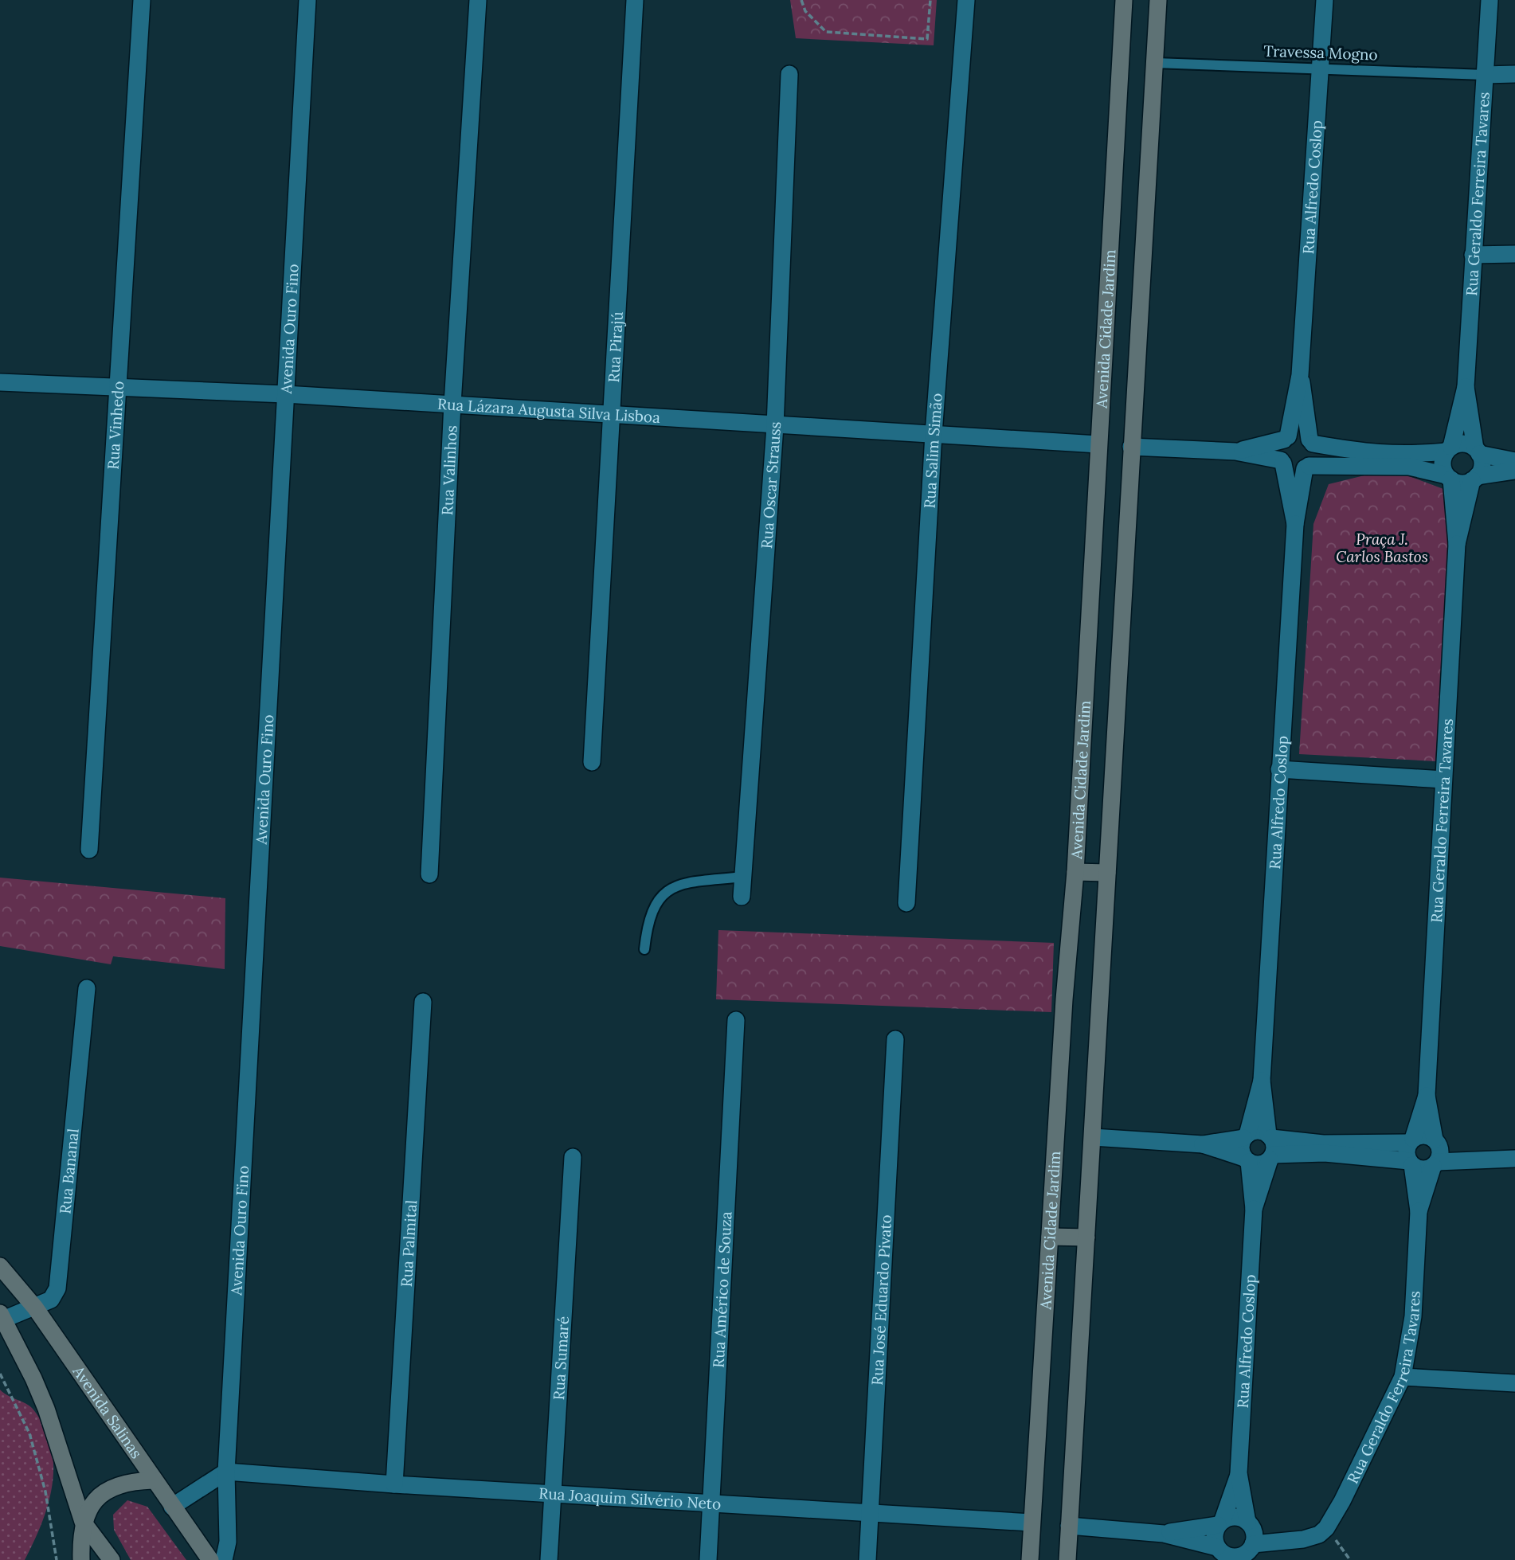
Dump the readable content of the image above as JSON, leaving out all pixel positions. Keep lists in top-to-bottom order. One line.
{"streets":{"main road":["Avenida Cidade Jardim","Avenida Salinas"],"street":["Rua Alfredo Coslop","Rua Geraldo Ferreira Tavares","Avenida Ouro Fino","Rua Pirajú","Rua Lázara Augusta Silva Lisboa","Rua Vinhedo","Rua Salim Simão","Rua Valinhos","Rua Oscar Strauss","Rua Bananal","Rua Palmital","Rua Américo de Souza","Rua José Eduardo Pivato","Rua Sumaré","Rua Joaquim Silvério Neto"],"lane":["Travessa Mogno"]},"crossings":[["Travessa Mogno","Rua Alfredo Coslop"],["Travessa Mogno","Rua Geraldo Ferreira Tavares"],["Travessa Mogno","Avenida Cidade Jardim"],["Avenida Ouro Fino","Rua Lázara Augusta Silva Lisboa"],["Avenida Ouro Fino","Rua Joaquim Silvério Neto"],["Avenida Cidade Jardim","Rua Lázara Augusta Silva Lisboa"],["Avenida Cidade Jardim","Rua Joaquim Silvério Neto"],["Rua Pirajú","Rua Lázara Augusta Silva Lisboa"],["Rua Lázara Augusta Silva Lisboa","Rua Vinhedo"],["Rua Lázara Augusta Silva Lisboa","Rua Salim Simão"],["Rua Lázara Augusta Silva Lisboa","Rua Valinhos"],["Rua Lázara Augusta Silva Lisboa","Rua Oscar Strauss"],["Rua Bananal","Avenida Salinas"],["Rua Palmital","Rua Joaquim Silvério Neto"],["Rua Américo de Souza","Rua Joaquim Silvério Neto"],["Rua José Eduardo Pivato","Rua Joaquim Silvério Neto"],["Rua Sumaré","Rua Joaquim Silvério Neto"]],"parks":["Praça J. Carlos Bastos"]}
